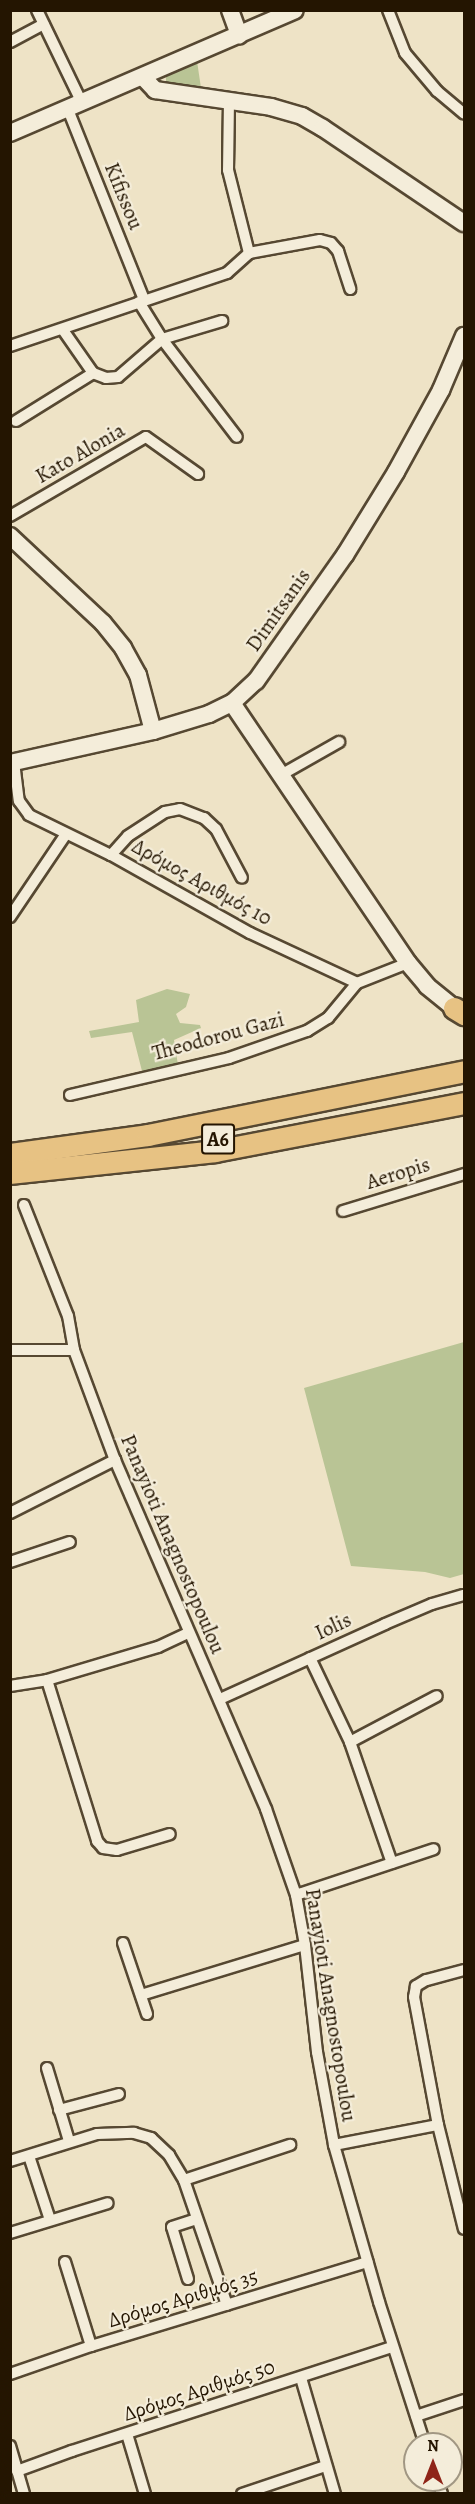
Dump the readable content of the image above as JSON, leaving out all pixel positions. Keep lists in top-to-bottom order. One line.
{"streets":{"highway":["A6"],"street":["Kifissou","Kato Alonia","Dimitsanis","Δρόμος Αριθμός 10","Theodorou Gazi","Aeropis","Panayioti Anagnostopoulou","Iolis","Δρόμος Αριθμός 35","Δρόμος Αριθμός 50"]},"crossings":[["Dimitsanis","Δρόμος Αριθμός 10"],["Δρόμος Αριθμός 10","Theodorou Gazi"],["Panayioti Anagnostopoulou","Iolis"],["Panayioti Anagnostopoulou","Δρόμος Αριθμός 35"],["Panayioti Anagnostopoulou","Δρόμος Αριθμός 50"]],"north":"top"}
